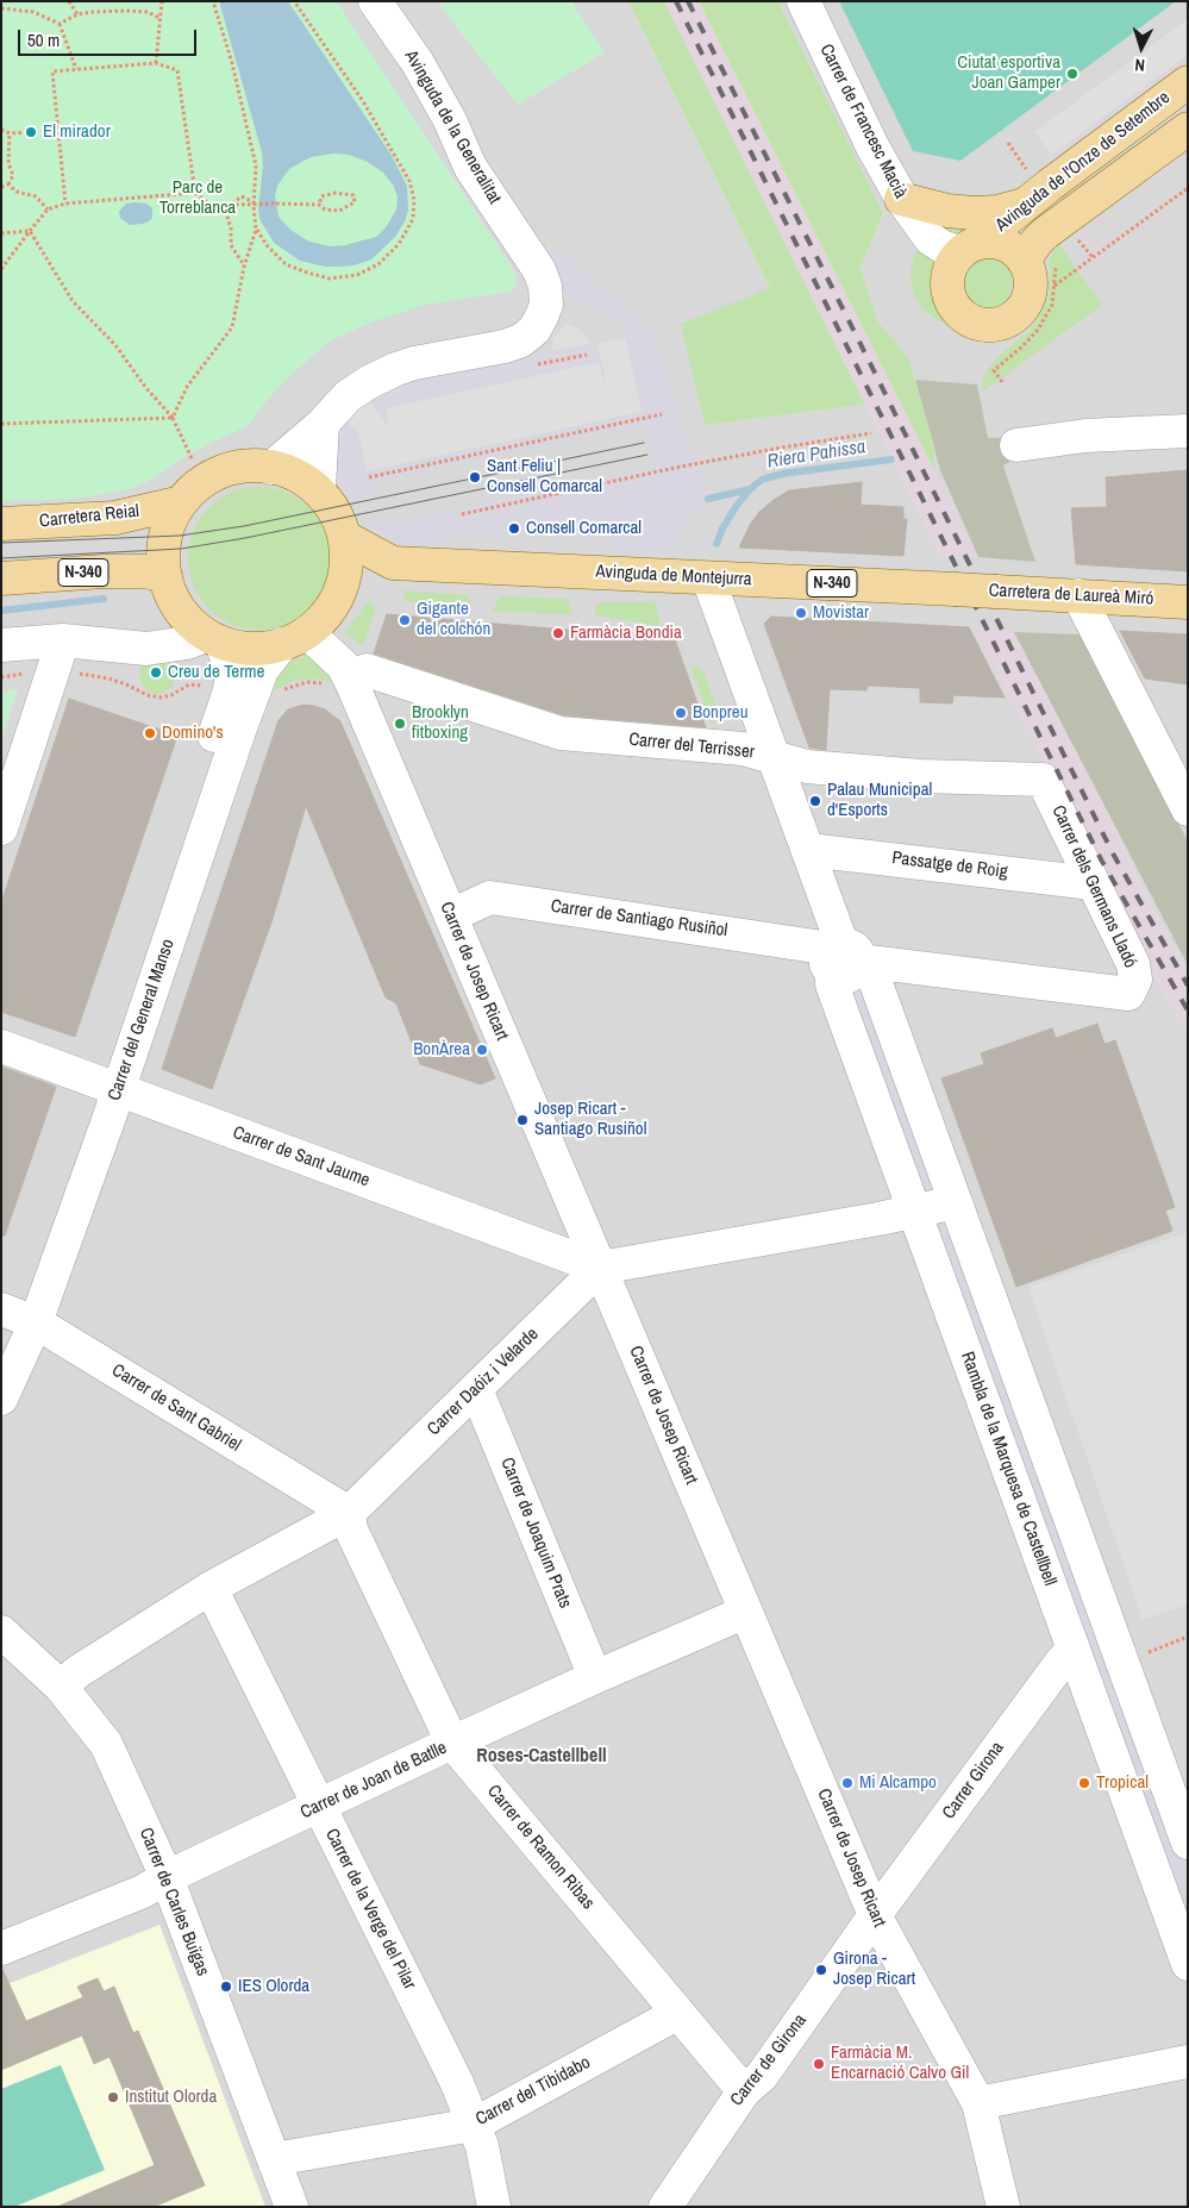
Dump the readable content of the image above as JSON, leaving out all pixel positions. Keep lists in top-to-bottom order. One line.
{"streets":{"main road":["Avinguda de l'Onze de Setembre","Carretera Reial","N-340","Avinguda de Montejurra","Carretera de Laureà Miró"],"street":["Carrer de Francesc Macià","Avinguda de la Generalitat","Carrer del Terrisser","Passatge de Roig","Carrer dels Germans Lladó","Carrer de Santiago Rusiñol","Carrer de Josep Ricart","Carrer del General Manso","Carrer de Sant Jaume","Carrer Daóiz i Velarde","Carrer de Sant Gabriel","Rambla de la Marquesa de Castellbell","Carrer de Joaquim Prats","Carrer de Joan de Batlle","Carrer Girona","Carrer de Ramon Ribas","Carrer de Carles Buïgas","Carrer de la Verge del Pilar","Carrer de Girona","Carrer del Tibidabo"]},"crossings":[["Carrer de Francesc Macià","Avinguda de l'Onze de Setembre"],["Avinguda de la Generalitat","Carretera Reial"],["Avinguda de la Generalitat","N-340"],["Avinguda de la Generalitat","Avinguda de Montejurra"],["Avinguda de la Generalitat","Carrer de Josep Ricart"],["Avinguda de la Generalitat","Carrer del General Manso"],["Carretera Reial","N-340"],["Carretera Reial","Avinguda de Montejurra"],["Carretera Reial","Carrer de Josep Ricart"],["Carretera Reial","Carrer del General Manso"],["N-340","Avinguda de Montejurra"],["N-340","Carrer de Josep Ricart"],["N-340","Carrer del General Manso"],["Avinguda de Montejurra","Carretera de Laureà Miró"],["Avinguda de Montejurra","Carrer de Josep Ricart"],["Avinguda de Montejurra","Carrer del General Manso"],["Avinguda de Montejurra","Rambla de la Marquesa de Castellbell"],["Carrer del Terrisser","Carrer dels Germans Lladó"],["Carrer del Terrisser","Carrer de Josep Ricart"],["Carrer del Terrisser","Rambla de la Marquesa de Castellbell"],["Passatge de Roig","Carrer dels Germans Lladó"],["Passatge de Roig","Rambla de la Marquesa de Castellbell"],["Carrer dels Germans Lladó","Carrer de Santiago Rusiñol"],["Carrer de Santiago Rusiñol","Carrer de Josep Ricart"],["Carrer de Santiago Rusiñol","Rambla de la Marquesa de Castellbell"],["Carrer de Josep Ricart","Carrer del General Manso"],["Carrer de Josep Ricart","Carrer de Sant Jaume"],["Carrer de Josep Ricart","Carrer Daóiz i Velarde"],["Carrer de Josep Ricart","Carrer de Joan de Batlle"],["Carrer de Josep Ricart","Carrer Girona"],["Carrer de Josep Ricart","Carrer de Girona"],["Carrer del General Manso","Carrer de Sant Jaume"],["Carrer del General Manso","Carrer de Sant Gabriel"],["Carrer de Sant Jaume","Carrer Daóiz i Velarde"],["Carrer Daóiz i Velarde","Carrer de Sant Gabriel"],["Carrer Daóiz i Velarde","Carrer de Joaquim Prats"],["Carrer Daóiz i Velarde","Carrer de Ramon Ribas"],["Carrer Daóiz i Velarde","Carrer de Carles Buïgas"],["Carrer Daóiz i Velarde","Carrer de la Verge del Pilar"],["Carrer de Sant Gabriel","Carrer de Ramon Ribas"],["Rambla de la Marquesa de Castellbell","Carrer Girona"],["Carrer de Joaquim Prats","Carrer de Joan de Batlle"],["Carrer de Joan de Batlle","Carrer de Ramon Ribas"],["Carrer de Joan de Batlle","Carrer de Carles Buïgas"],["Carrer de Joan de Batlle","Carrer de la Verge del Pilar"],["Carrer Girona","Carrer de Girona"],["Carrer de Ramon Ribas","Carrer de Girona"],["Carrer de Ramon Ribas","Carrer del Tibidabo"],["Carrer de Carles Buïgas","Carrer del Tibidabo"],["Carrer de la Verge del Pilar","Carrer del Tibidabo"]],"districts":["Roses-Castellbell"],"water":["Riera Pahissa"],"parks":["Parc de Torreblanca"],"places":["Ciutat esportiva Joan Gamper","El mirador","Sant Feliu | Consell Comarcal","Consell Comarcal","Movistar","Gigante del colchón","Farmàcia Bondia","Creu de Terme","Bonpreu","Brooklyn fitboxing","Domino's","Palau Municipal d'Esports","BonÀrea","Josep Ricart - Santiago Rusiñol","Mi Alcampo","Tropical","Girona - Josep Ricart","IES Olorda","Farmàcia M. Encarnació Calvo Gil","Institut Olorda"],"scale_bar":"50 m","north":"bottom"}
